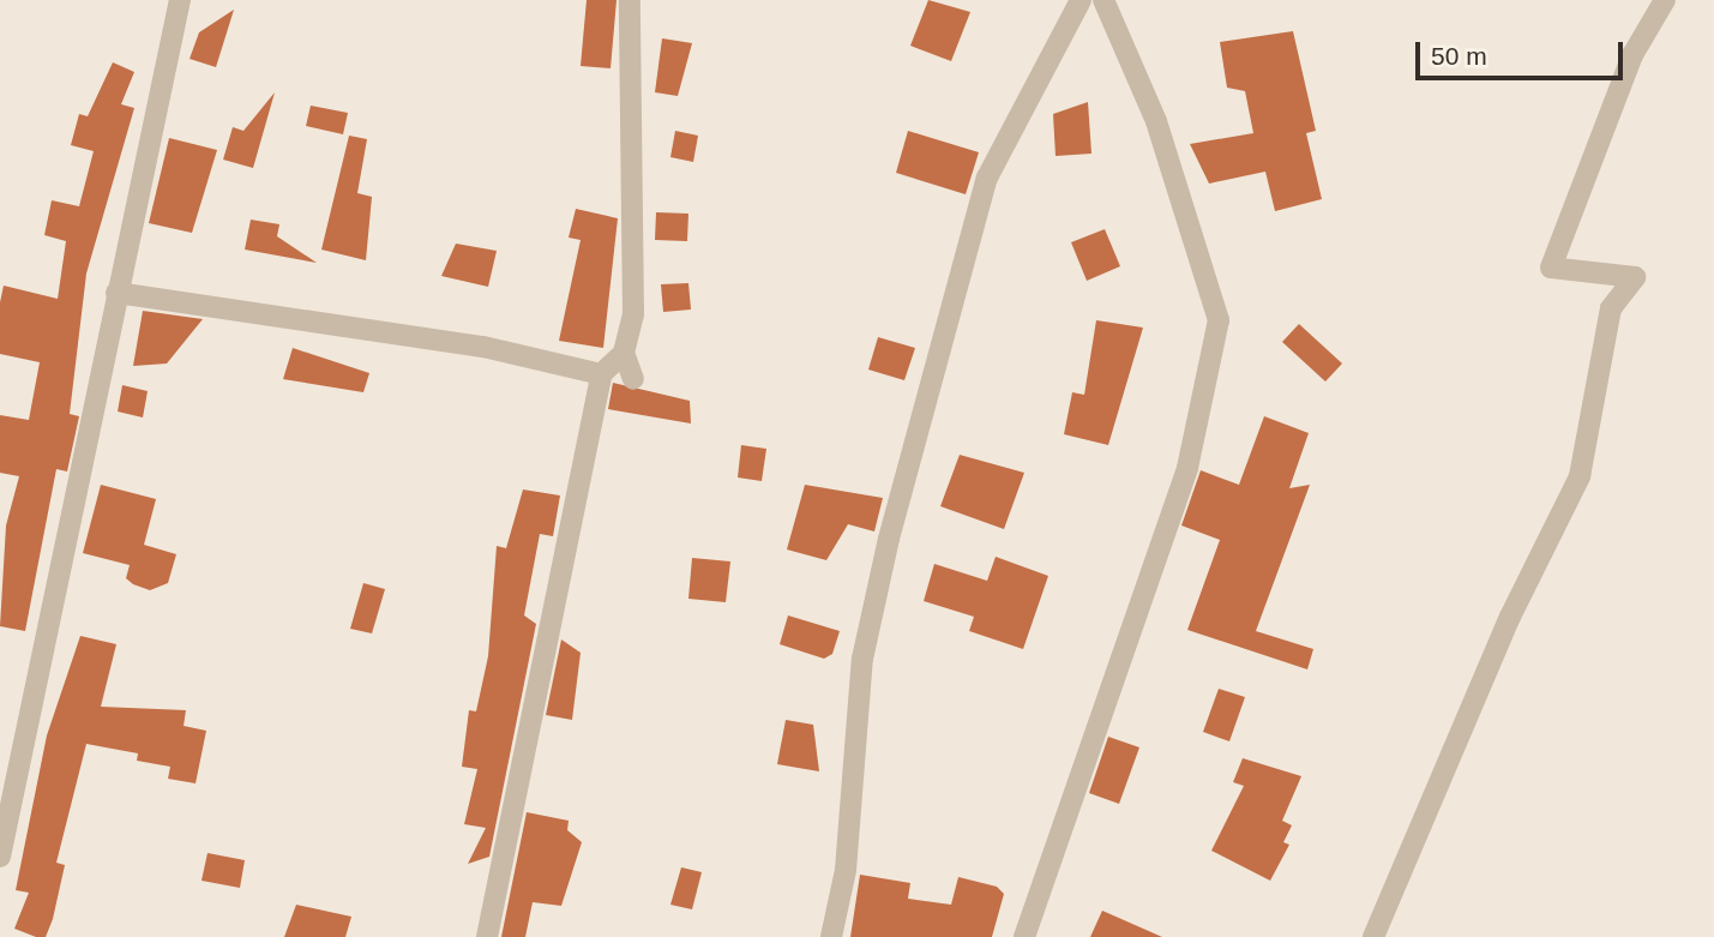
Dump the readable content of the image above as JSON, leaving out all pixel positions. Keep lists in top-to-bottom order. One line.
{"scale_bar":"50 m"}
